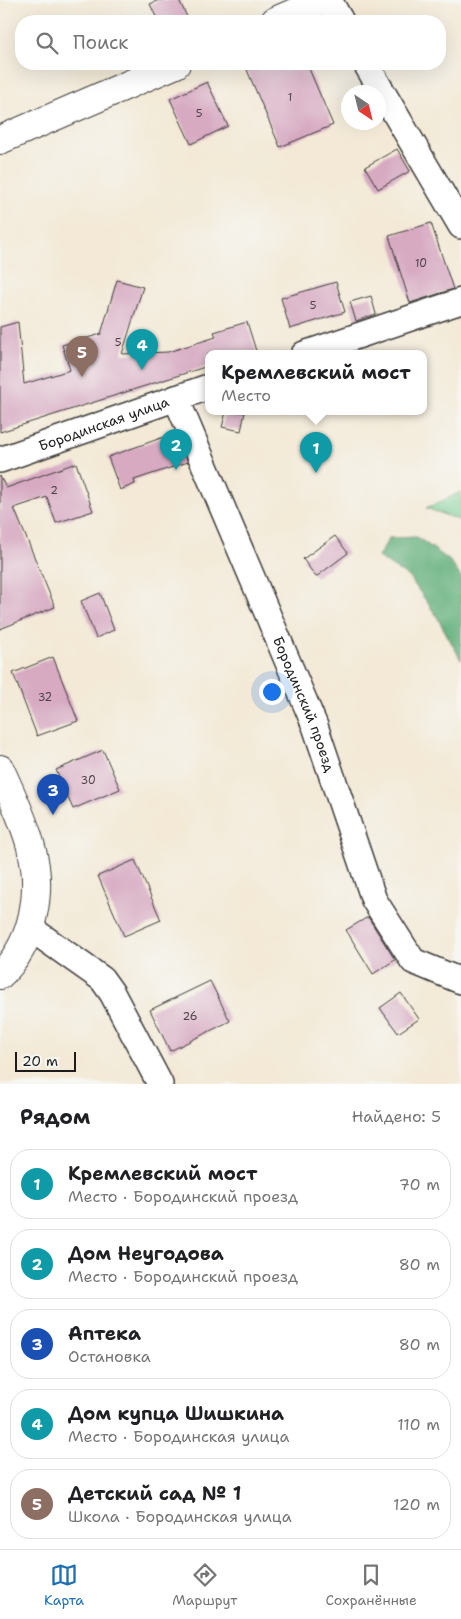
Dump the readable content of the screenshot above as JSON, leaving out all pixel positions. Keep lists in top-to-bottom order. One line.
{"streets":{"street":["Бородинская улица","Бородинский проезд"]},"crossings":[["Бородинская улица","Бородинский проезд"]],"house_numbers":["1","5","10","5","5","2","32","30","26"],"scale_bar":"20 m","north":"bottom right","page":{"search":"Поиск","pins":["4","5","2","1","3"],"popup":["Кремлевский мост","Место"],"scale":"20 m","heading":["Рядом","Найдено: 5"],"list":[{"mark":"1","name":"Кремлевский мост","note":"Место · Бородинский проезд","value":"70 m"},{"mark":"2","name":"Дом Неугодова","note":"Место · Бородинский проезд","value":"80 m"},{"mark":"3","name":"Аптека","note":"Остановка","value":"80 m"},{"mark":"4","name":"Дом купца Шишкина","note":"Место · Бородинская улица","value":"110 m"},{"mark":"5","name":"Детский сад № 1","note":"Школа · Бородинская улица","value":"120 m"}],"nav":["Карта","Маршрут","Сохранённые"]}}
